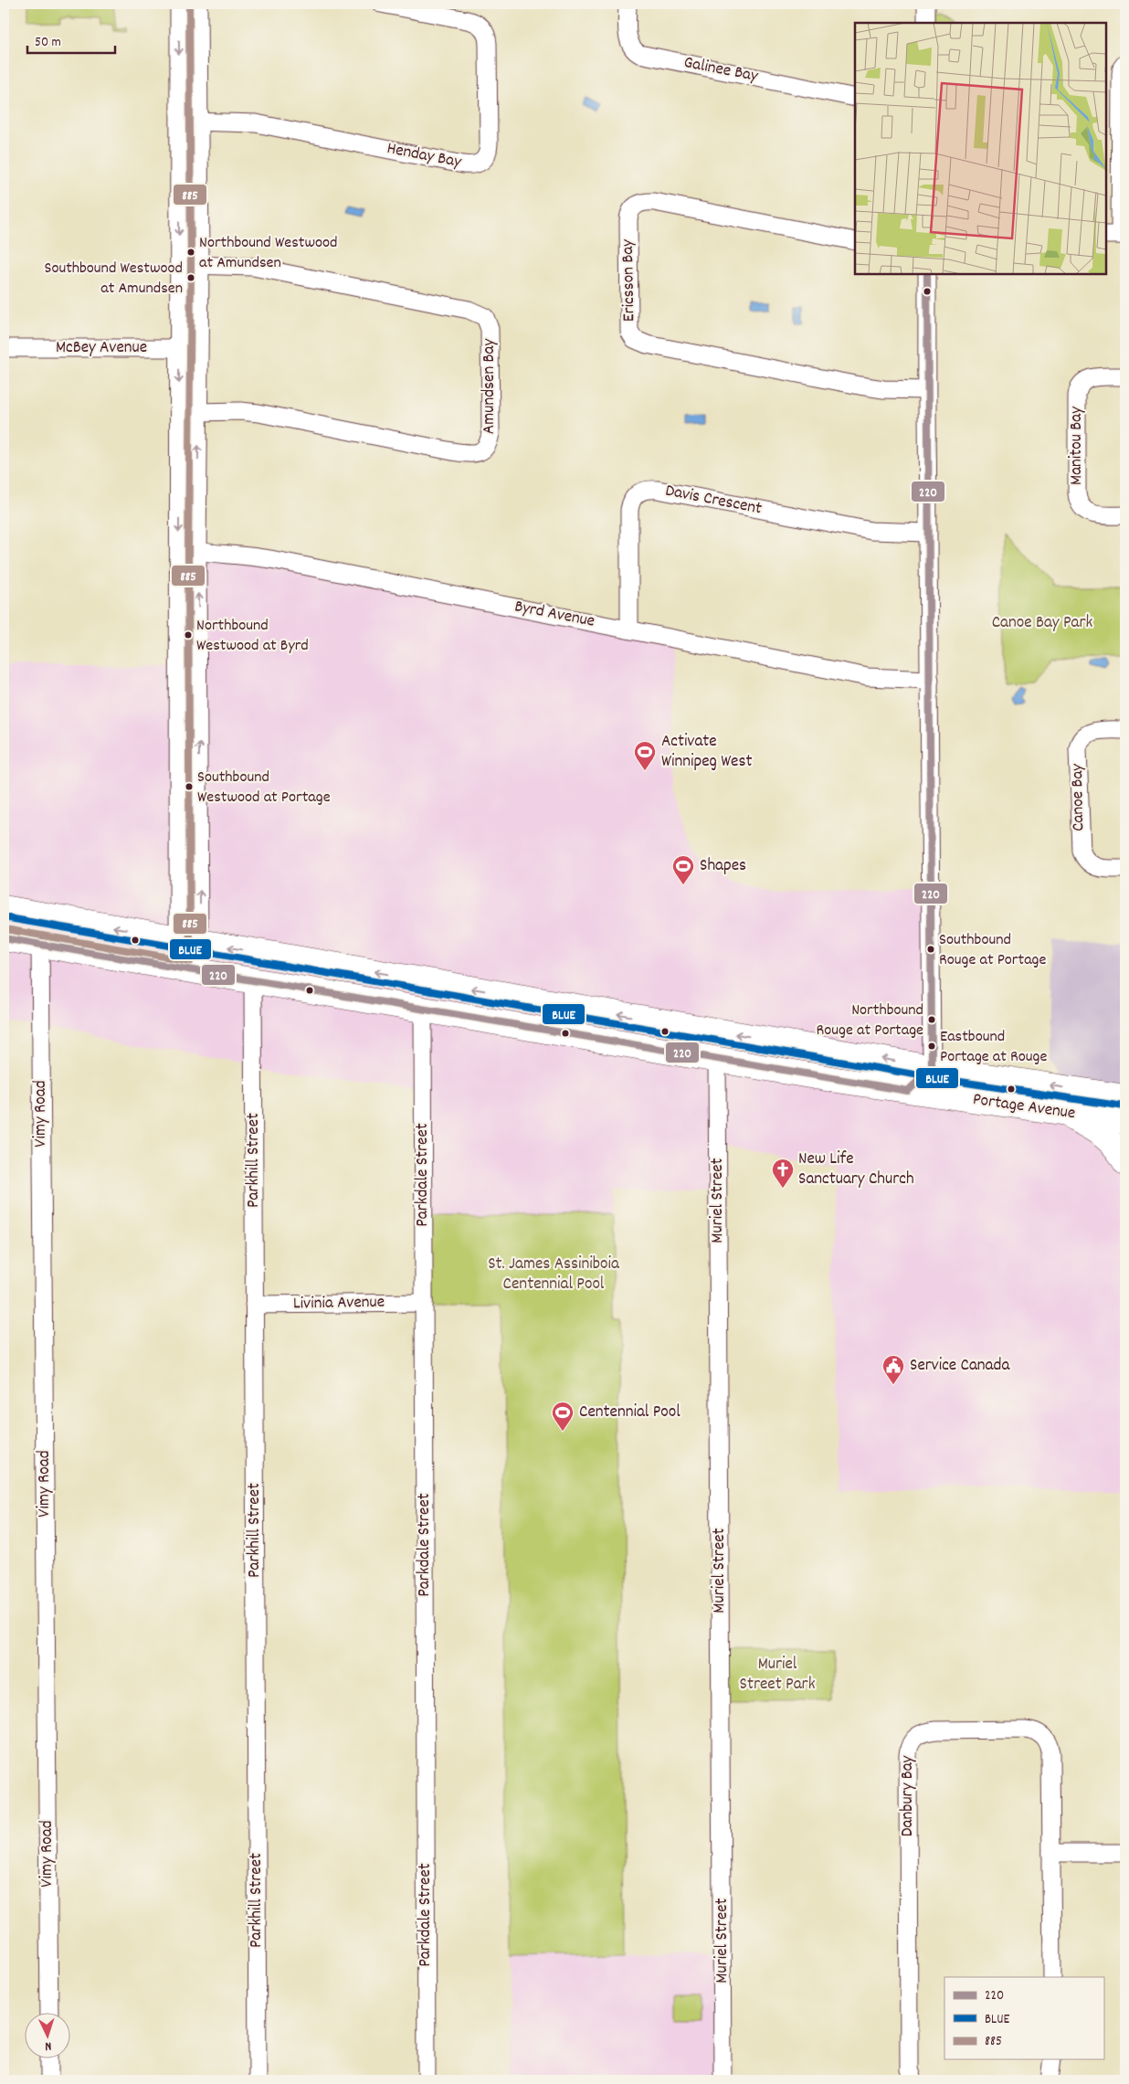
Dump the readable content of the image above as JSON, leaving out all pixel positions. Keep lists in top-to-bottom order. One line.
{"streets":{"highway":["Portage Avenue"],"street":["Galinee Bay","Henday Bay","Ericsson Bay","McBey Avenue","Amundsen Bay","Manitou Bay","Davis Crescent","Byrd Avenue","Canoe Bay","Vimy Road","Parkhill Street","Parkdale Street","Muriel Street","Livinia Avenue","Danbury Bay"]},"crossings":[["Davis Crescent","Byrd Avenue"],["Portage Avenue","Vimy Road"],["Portage Avenue","Parkhill Street"],["Portage Avenue","Parkdale Street"],["Portage Avenue","Muriel Street"],["Parkhill Street","Livinia Avenue"],["Parkdale Street","Livinia Avenue"]],"parks":["Canoe Bay Park","St. James Assiniboia Centennial Pool","Muriel Street Park"],"places":{"other":["Northbound Westwood at Amundsen","Southbound Westwood at Amundsen","Northbound Westwood at Byrd","Southbound Westwood at Portage","Southbound Rouge at Portage","Northbound Rouge at Portage","Eastbound Portage at Rouge"],"sports":["Activate Winnipeg West","Shapes","Centennial Pool"],"church":["New Life Sanctuary Church"],"public building":["Service Canada"]},"lines":["transit line 885","transit line 220","transit line BLUE"],"legend":["220","BLUE","885"],"scale_bar":"50 m","north":"bottom"}
